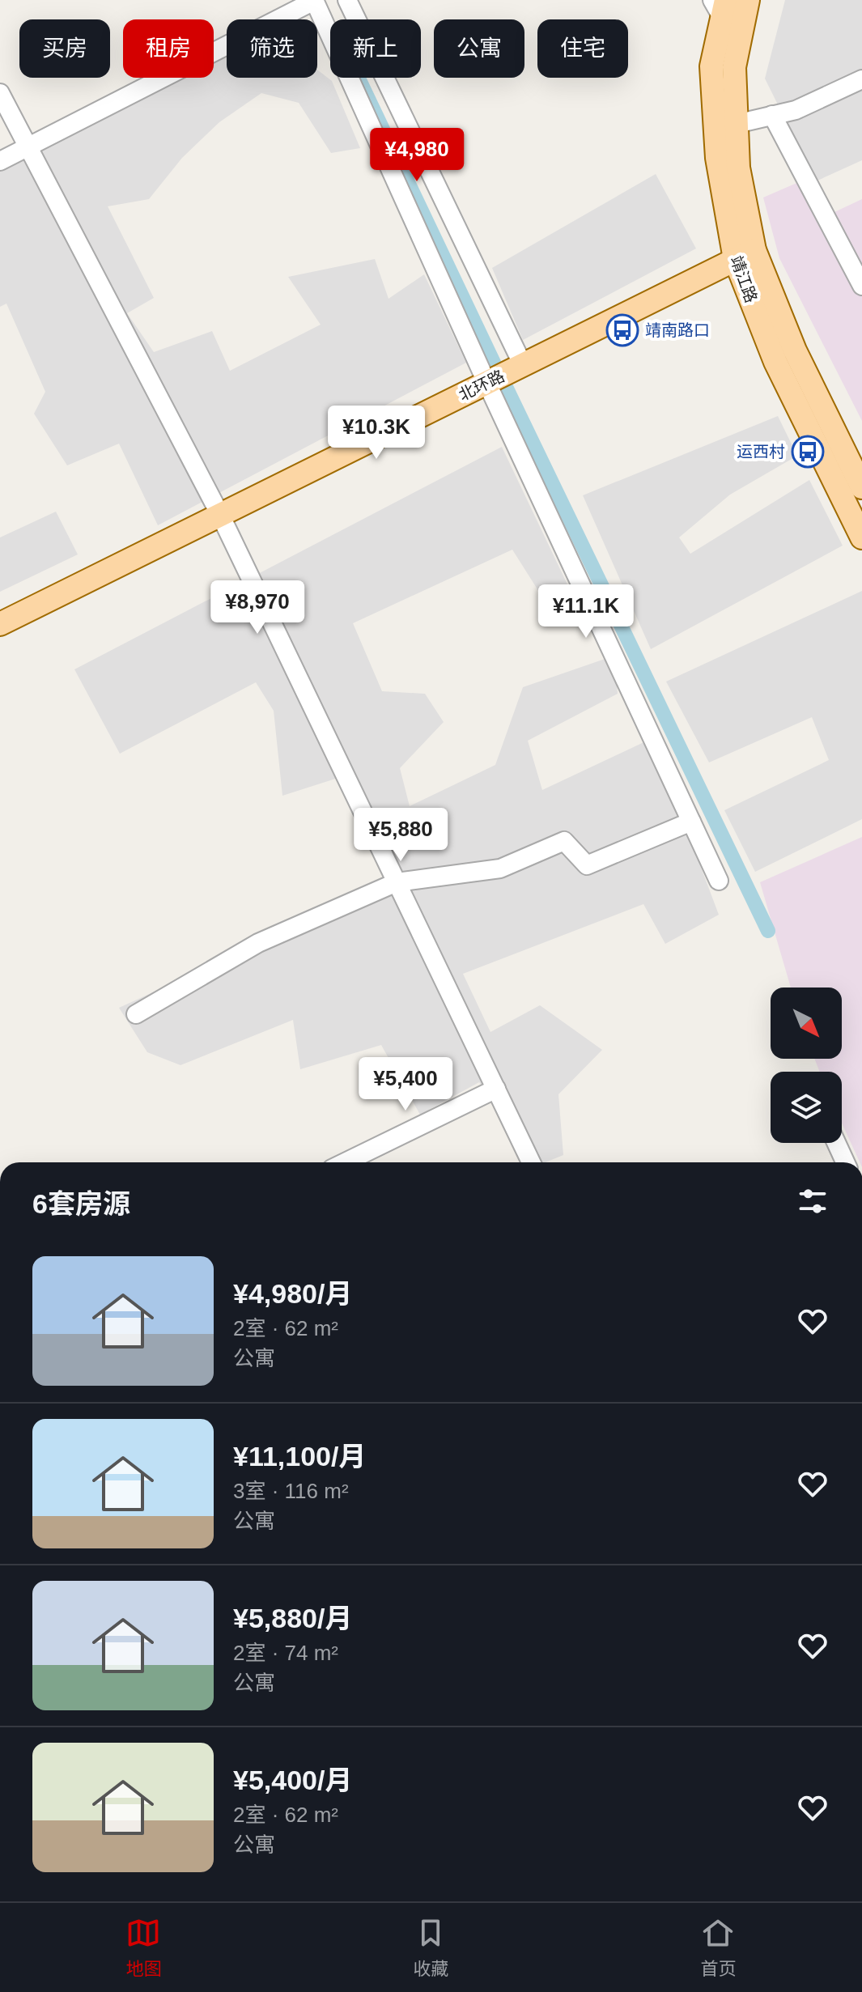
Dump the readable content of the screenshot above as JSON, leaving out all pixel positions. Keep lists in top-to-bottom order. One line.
{"streets":{"main road":["靖江路","北环路"]},"crossings":[["靖江路","北环路"]],"places":{"bus stop":["靖南路口","运西村"]},"north":"bottom right","page":{"chip":["买房","租房","筛选","新上","公寓","住宅"],"price":["¥4,980","¥10.3K","¥8,970","¥11.1K","¥5,880","¥5,400"],"heading":"6套房源","list":[{"name":"¥4,980/月","note":"2室 · 62 m² · 公寓"},{"name":"¥11,100/月","note":"3室 · 116 m² · 公寓"},{"name":"¥5,880/月","note":"2室 · 74 m² · 公寓"},{"name":"¥5,400/月","note":"2室 · 62 m² · 公寓"}],"tabs":["地图","收藏","首页"]}}
